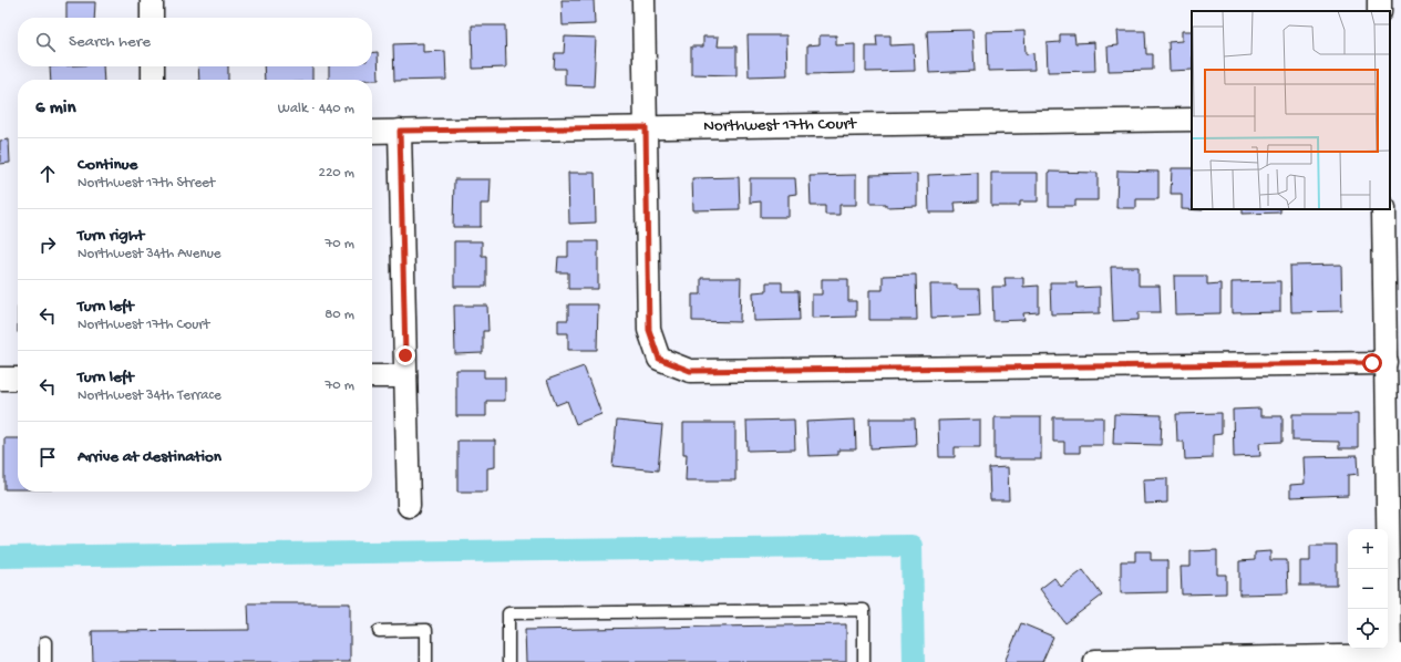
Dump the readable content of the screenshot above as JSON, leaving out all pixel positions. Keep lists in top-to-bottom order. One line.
{"streets":{"street":["Northwest 17th Court"]},"page":{"search":"Search here","heading":["6 min","Walk · 440 m"],"list":[["Continue","Northwest 17th Street","220 m"],["Turn right","Northwest 34th Avenue","70 m"],["Turn left","Northwest 17th Court","80 m"],["Turn left","Northwest 34th Terrace","70 m"],"Arrive at destination"],"map_buttons":["+","−"]}}
